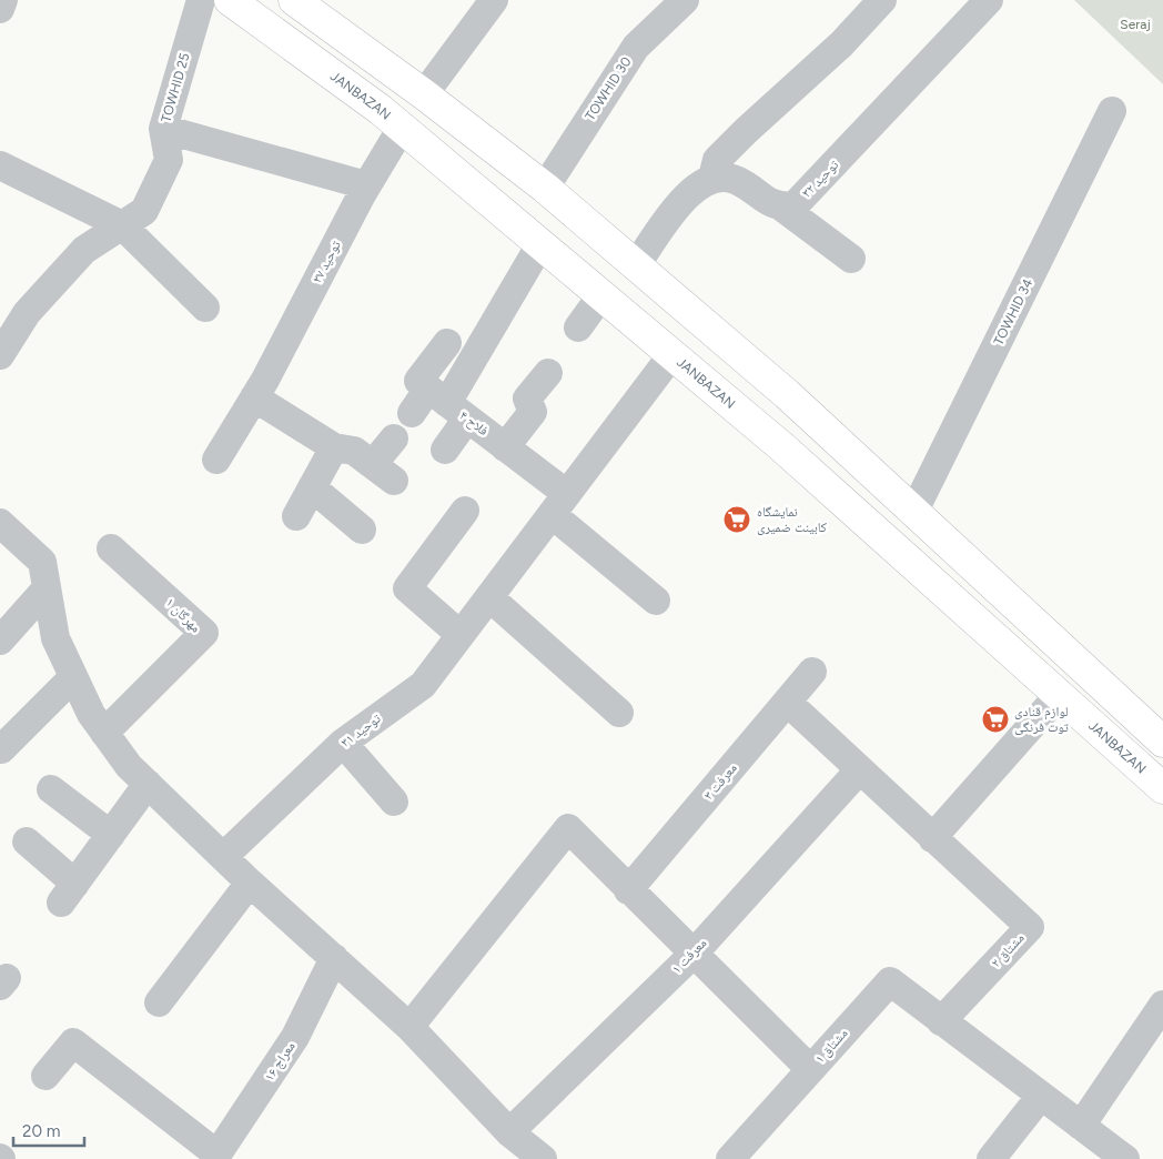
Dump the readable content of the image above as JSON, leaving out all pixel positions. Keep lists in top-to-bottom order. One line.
{"streets":{"highway":["JANBAZAN"],"street":["TOWHID 25","TOWHID 30","توحید ۳۲","توحید ۲۷","TOWHID 34","فلاح ۴","مهرگان ۱","توحید ۳۱","معرفت ۳","مشتاق ۲","معرفت ۱","مشتاق ۱","معراج ۱۶"]},"crossings":[["JANBAZAN","توحید ۲۷"],["JANBAZAN","توحید ۳۱"],["فلاح ۴","توحید ۳۱"],["مشتاق ۲","مشتاق ۱"]],"parks":["Seraj"],"places":{"supermarket":["نمایشگاه کابینت ضمیری","لوازم قنادی توت فرنگی"]},"scale_bar":"20 m"}
